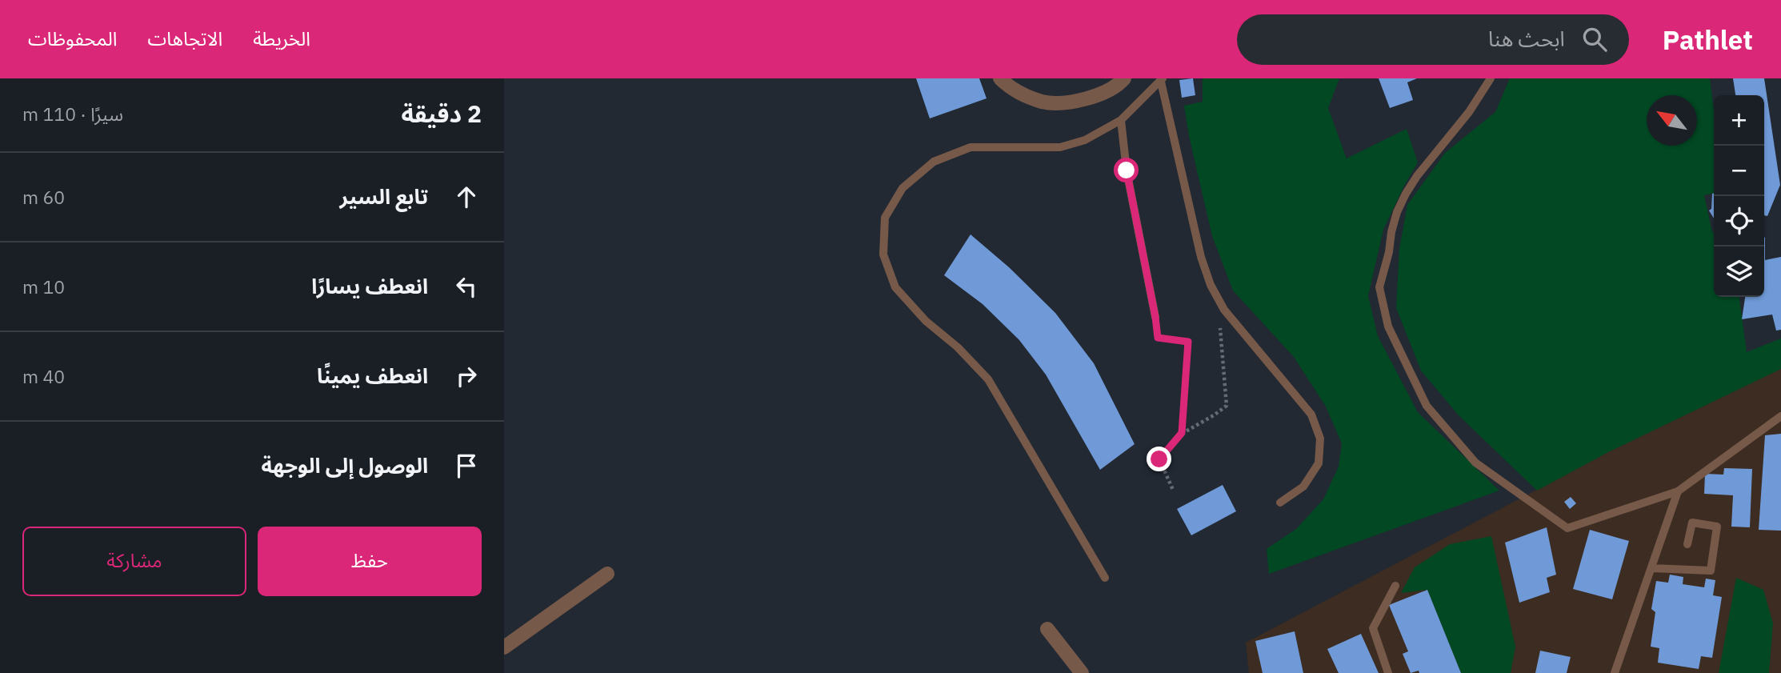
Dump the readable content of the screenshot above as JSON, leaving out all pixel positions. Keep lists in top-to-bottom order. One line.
{"north":"top left","page":{"header":"Pathlet","search":"ابحث هنا","nav":["الخريطة","الاتجاهات","المحفوظات"],"heading":["2 دقيقة","سيرًا · 110 m"],"map_buttons":["+","−"],"list":[["تابع السير","60 m"],["انعطف يسارًا","10 m"],["انعطف يمينًا","40 m"],"الوصول إلى الوجهة"],"buttons":["حفظ","مشاركة"]}}
